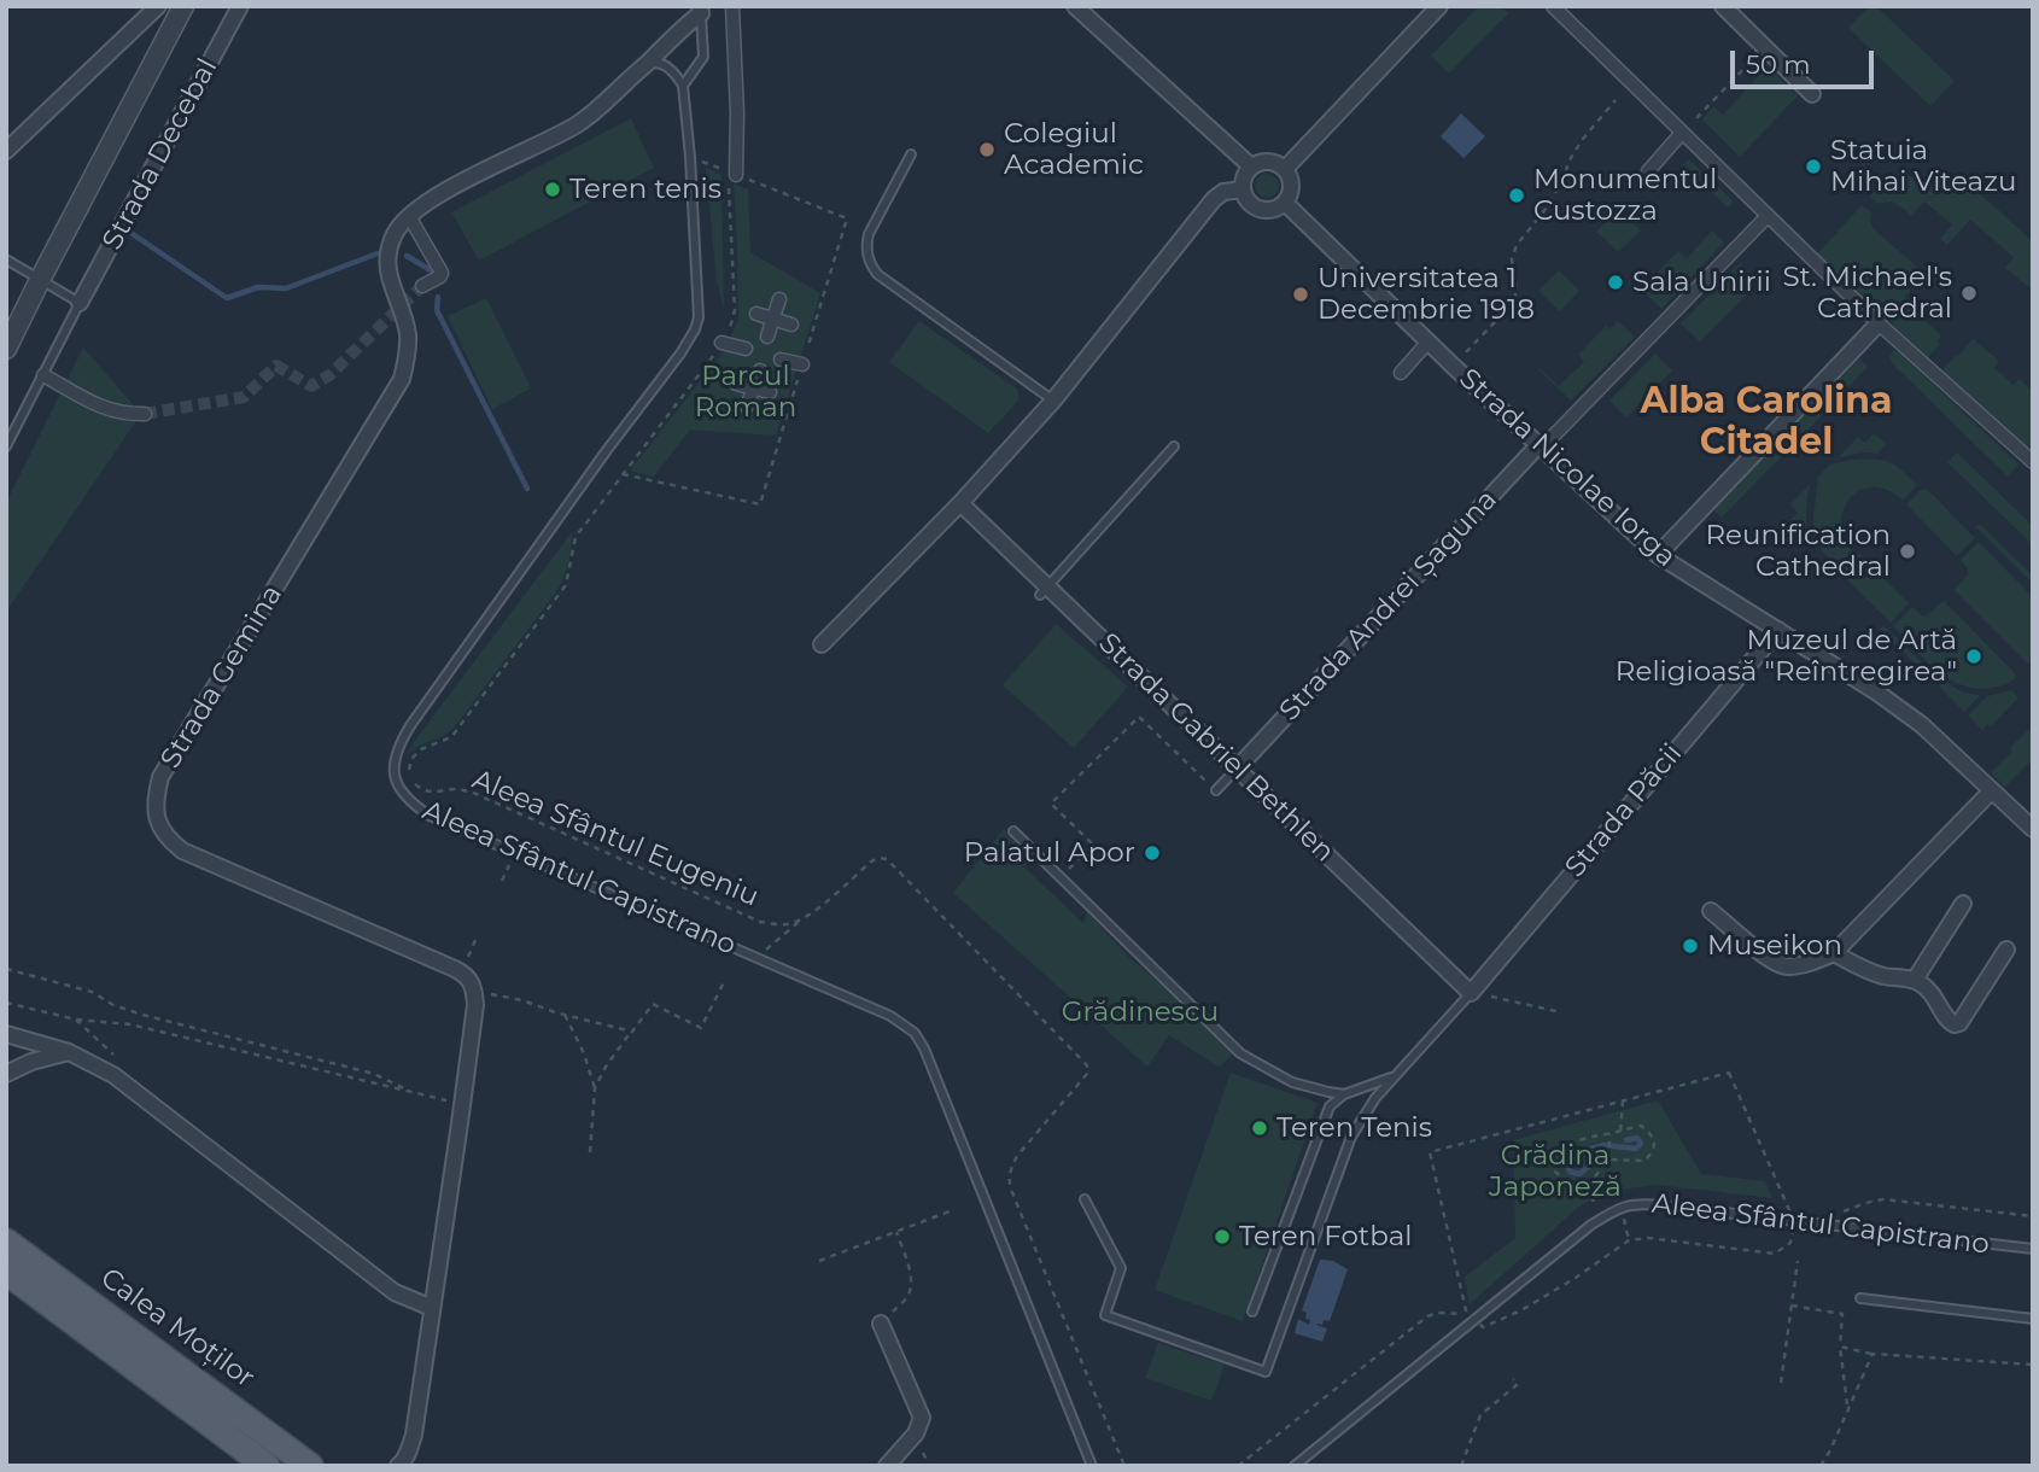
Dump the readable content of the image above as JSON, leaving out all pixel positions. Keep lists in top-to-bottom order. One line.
{"streets":{"main road":["Calea Moților"],"street":["Strada Decebal","Strada Nicolae Iorga","Strada Andrei Șaguna","Strada Gemina","Strada Gabriel Bethlen","Strada Păcii"],"lane":["Aleea Sfântul Capistrano"],"path":["Aleea Sfântul Eugeniu"]},"crossings":[["Strada Nicolae Iorga","Strada Andrei Șaguna"],["Strada Nicolae Iorga","Strada Păcii"],["Strada Andrei Șaguna","Strada Gabriel Bethlen"],["Strada Gabriel Bethlen","Strada Păcii"]],"districts":["Alba Carolina Citadel"],"parks":["Parcul Roman","Grădinescu","Grădina Japoneză"],"places":["Colegiul Academic","Statuia Mihai Viteazu","Teren tenis","Monumentul Custozza","Sala Unirii","St. Michael's Cathedral","Universitatea 1 Decembrie 1918","Reunification Cathedral","Muzeul de Artă Religioasă \"Reîntregirea\"","Palatul Apor","Museikon","Teren Tenis","Teren Fotbal"],"scale_bar":"50 m"}
